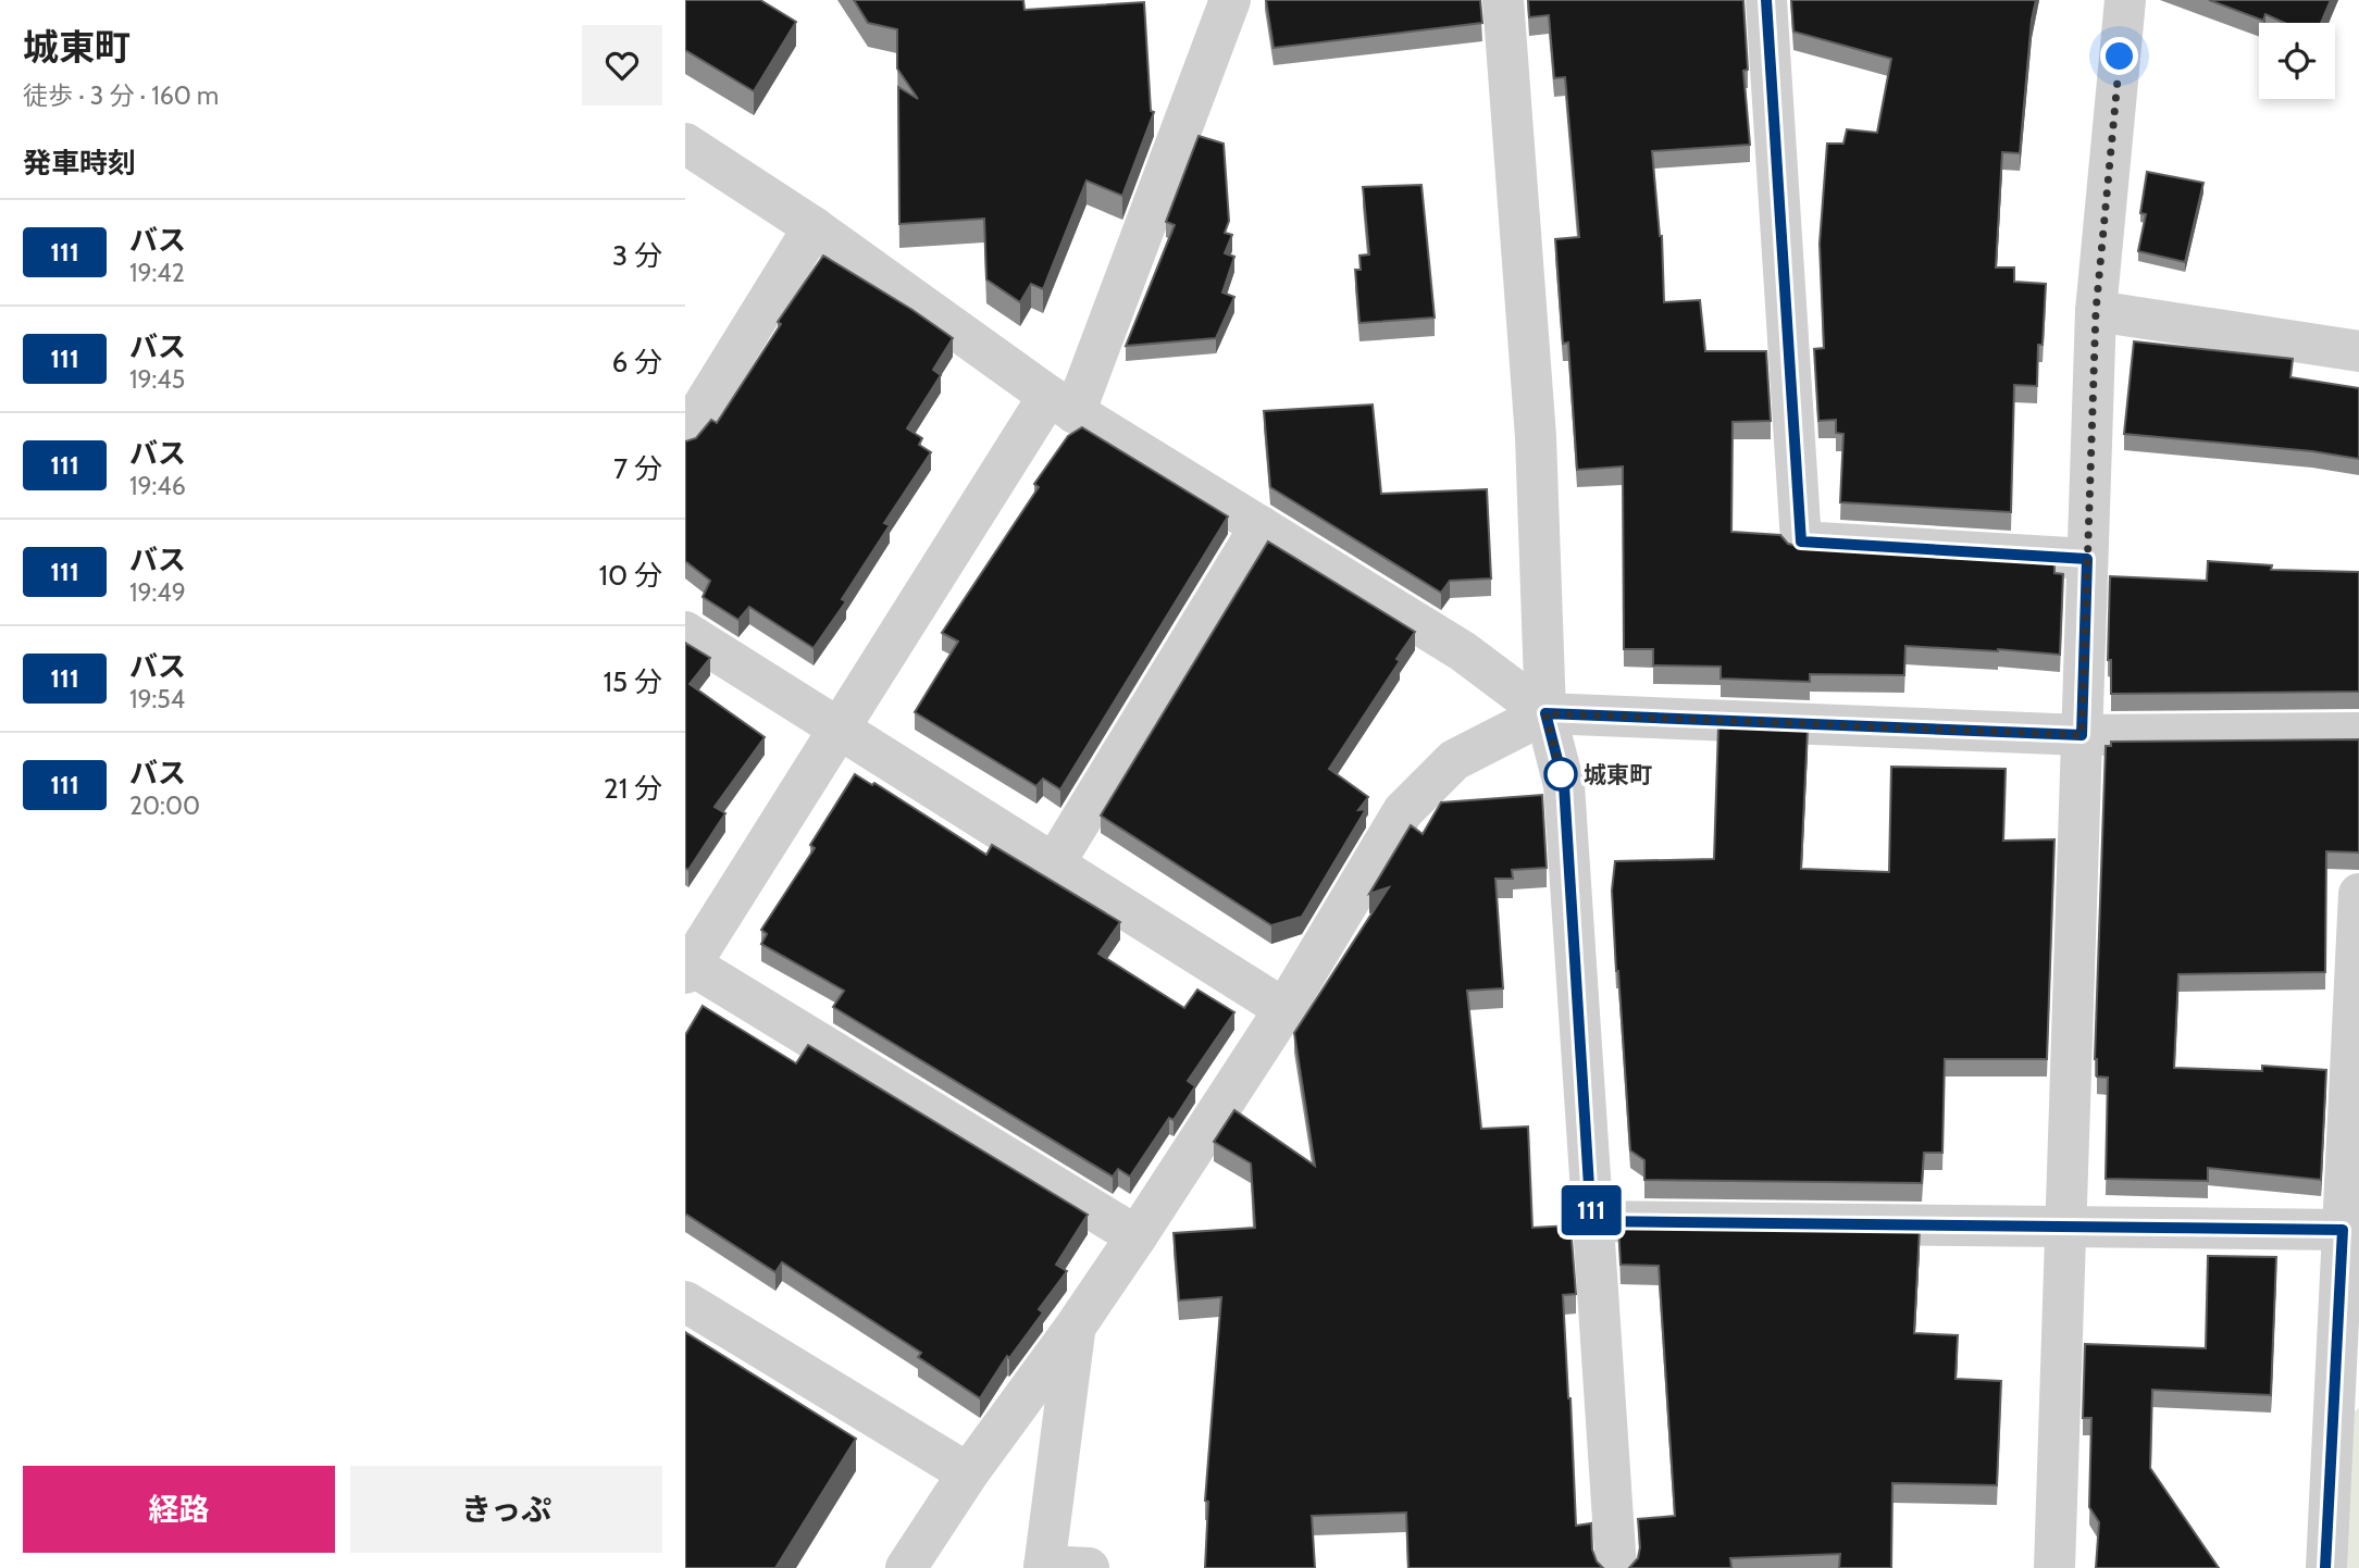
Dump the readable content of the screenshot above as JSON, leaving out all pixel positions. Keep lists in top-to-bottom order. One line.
{"places":["城東町"],"lines":["bus line 111"],"page":{"heading":[["城東町","徒歩 · 3 分 · 160 m"],"発車時刻"],"on_map":"111","list":[{"mark":"111","name":"バス","note":"19:42","value":"3 分"},{"mark":"111","name":"バス","note":"19:45","value":"6 分"},{"mark":"111","name":"バス","note":"19:46","value":"7 分"},{"mark":"111","name":"バス","note":"19:49","value":"10 分"},{"mark":"111","name":"バス","note":"19:54","value":"15 分"},{"mark":"111","name":"バス","note":"20:00","value":"21 分"}],"buttons":["経路","きっぷ"]}}
